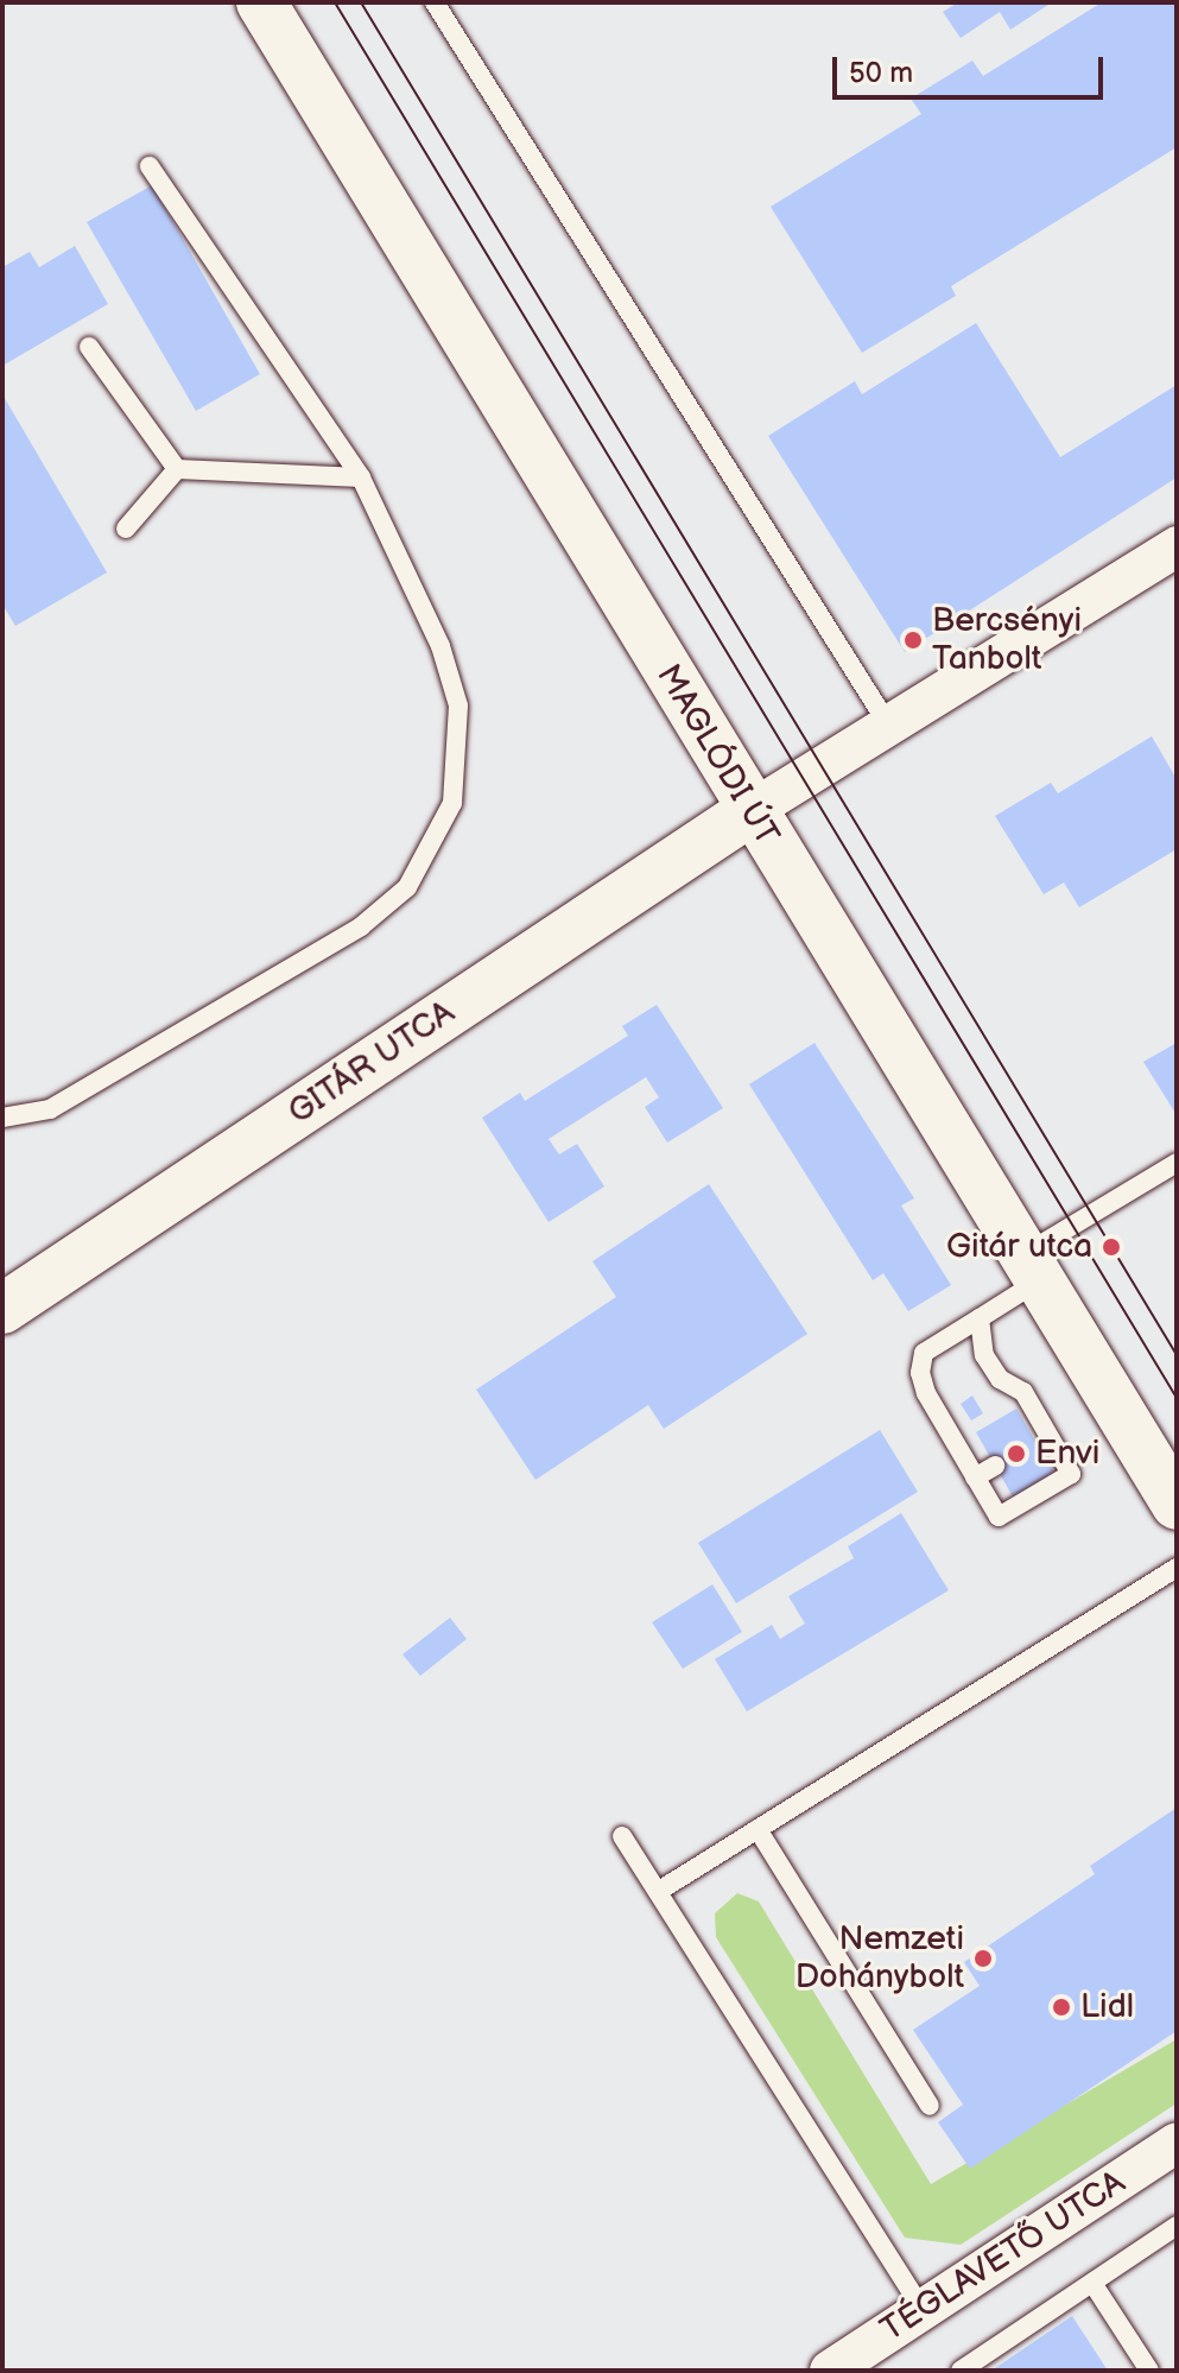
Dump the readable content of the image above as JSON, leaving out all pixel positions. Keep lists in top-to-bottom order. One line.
{"streets":{"street":["MAGLÓDI ÚT","GITÁR UTCA","TÉGLAVETŐ UTCA"]},"crossings":[["MAGLÓDI ÚT","GITÁR UTCA"]],"places":["Bercsényi Tanbolt","Gitár utca","Envi","Nemzeti Dohánybolt","Lidl"],"scale_bar":"50 m"}
